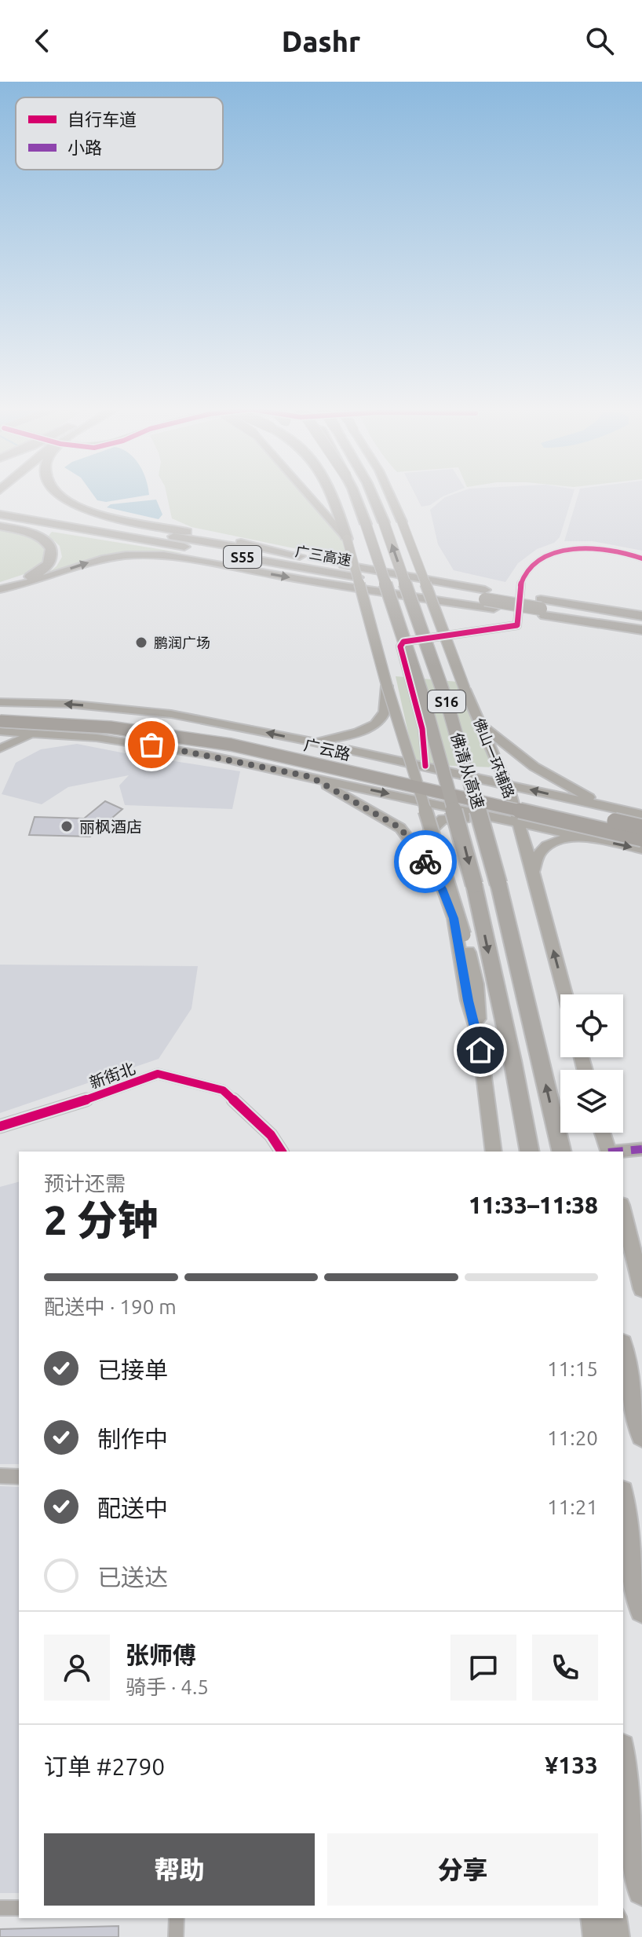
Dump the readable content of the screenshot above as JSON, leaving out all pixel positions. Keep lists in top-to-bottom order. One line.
{"streets":{"highway":["广三高速","S55","S16","佛清从高速"],"main road":["广云路","佛山一环辅路"],"street":["新街北"]},"crossings":[["广云路","佛山一环辅路"]],"places":["鹏润广场","丽枫酒店"],"legend":["自行车道","小路"],"page":{"header":"Dashr","heading":["2 分钟","预计还需","11:33–11:38"],"panel":["张师傅","骑手 · 4.5","订单 #2790","¥133"],"bar":"配送中 · 190 m","list":[["已接单","11:15"],["制作中","11:20"],["配送中","11:21"],"已送达"],"buttons":["帮助","分享"]}}
